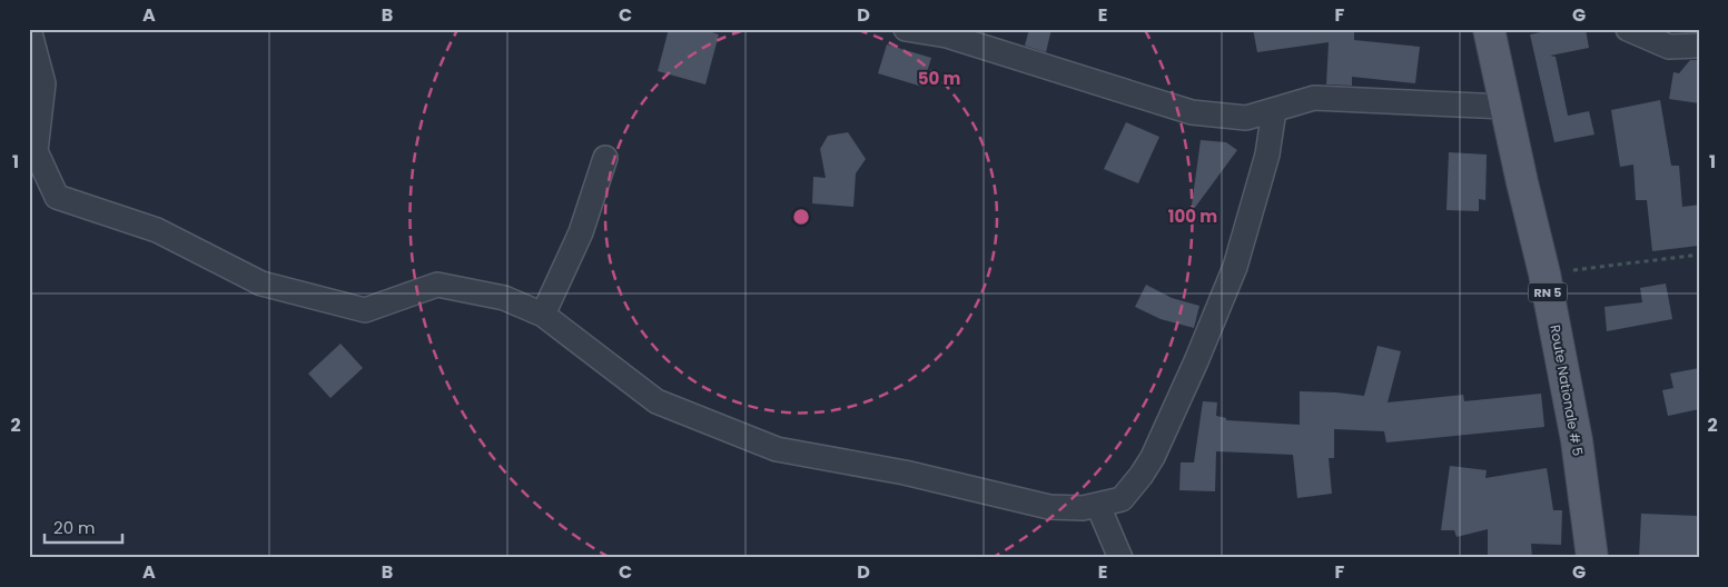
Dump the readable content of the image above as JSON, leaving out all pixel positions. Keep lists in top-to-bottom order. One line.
{"streets":{"main road":["RN 5","Route Nationale # 5"]},"scale_bar":"20 m","grid":{"columns":["A","B","C","D","E","F","G"],"rows":["1","2"]},"rings":["50 m","100 m"]}
